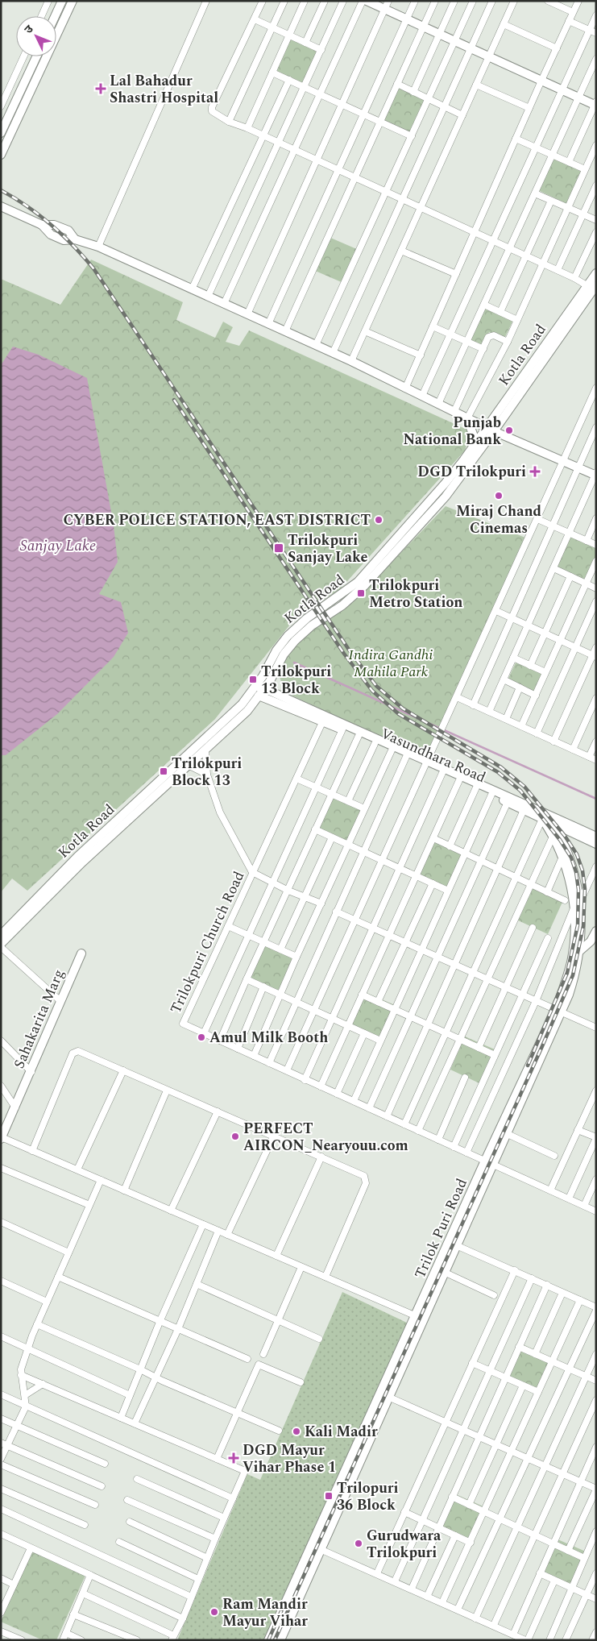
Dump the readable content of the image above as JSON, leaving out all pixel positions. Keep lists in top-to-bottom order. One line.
{"streets":{"street":["Kotla Road","Vasundhara Road","Trilokpuri Church Road","Sahakarita Marg","Trilok Puri Road"]},"crossings":[["Kotla Road","Vasundhara Road"],["Vasundhara Road","Trilokpuri Church Road"],["Vasundhara Road","Trilok Puri Road"],["Trilokpuri Church Road","Trilok Puri Road"]],"water":["Sanjay Lake"],"parks":["Indira Gandhi Mahila Park"],"places":{"health":["Lal Bahadur Shastri Hospital","DGD Trilokpuri","DGD Mayur Vihar Phase 1"],"other":["Punjab National Bank","Miraj Chand Cinemas","CYBER POLICE STATION, EAST DISTRICT","Amul Milk Booth","PERFECT AIRCON_Nearyouu.com","Kali Madir","Gurudwara Trilokpuri","Ram Mandir Mayur Vihar"],"transit":["Trilokpuri Sanjay Lake","Trilokpuri Metro Station","Trilokpuri 13 Block","Trilokpuri Block 13","Trilopuri 36 Block"]},"north":"top left"}
